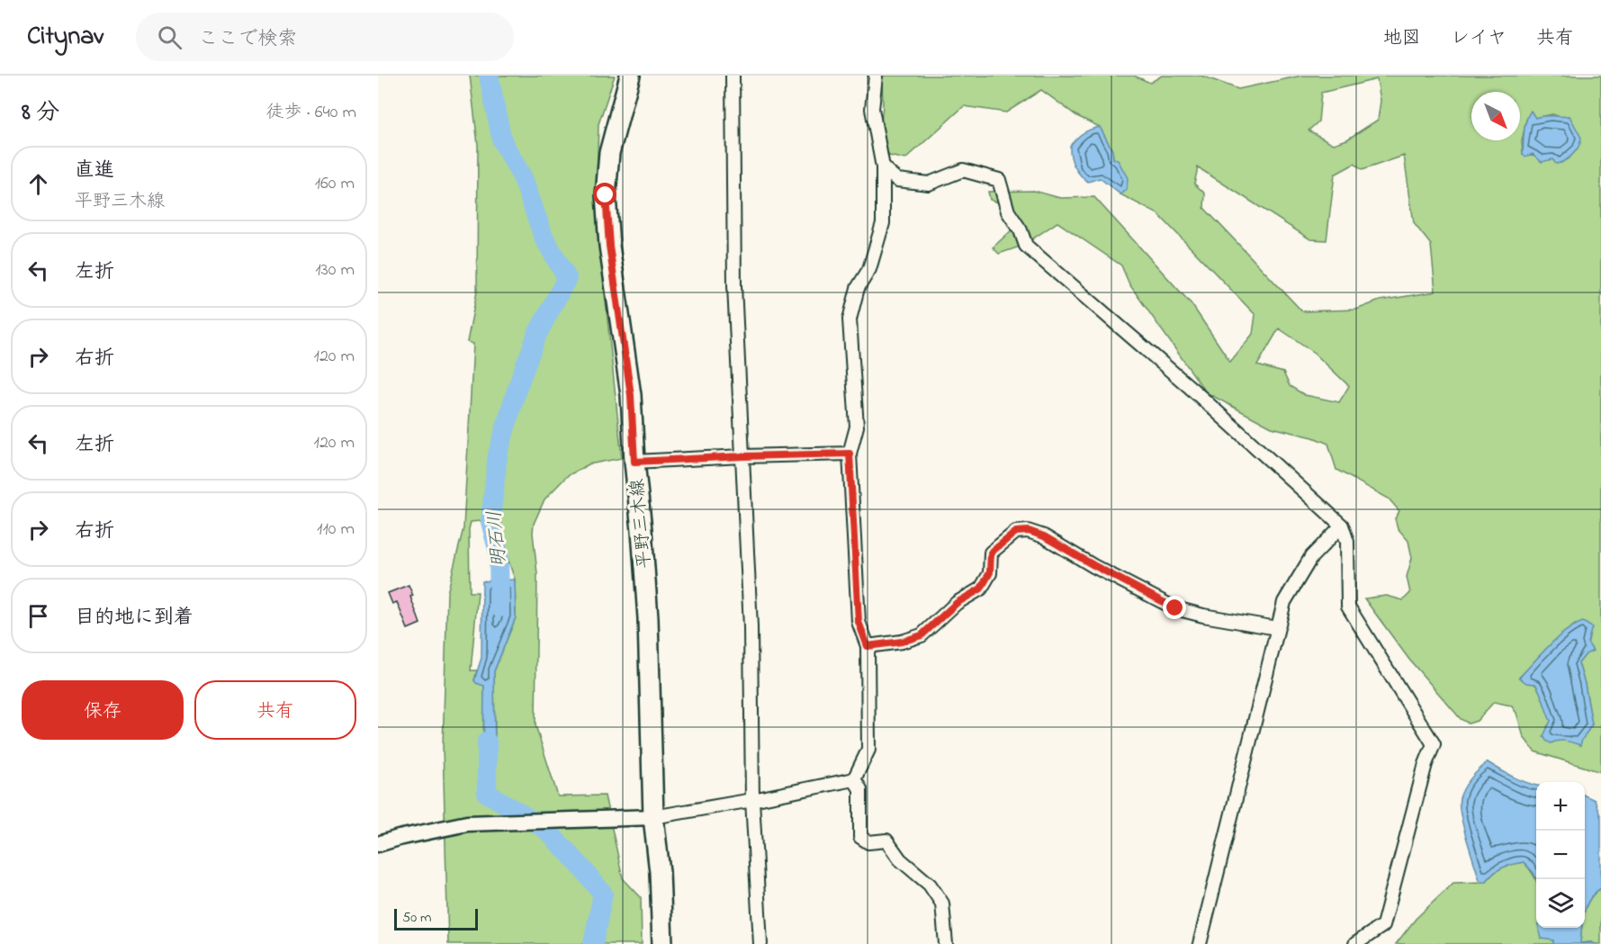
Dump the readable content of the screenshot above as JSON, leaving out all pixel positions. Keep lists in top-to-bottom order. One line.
{"streets":{"main road":["平野三木線"]},"water":["明石川"],"scale_bar":"50 m","north":"bottom right","page":{"header":"Citynav","search":"ここで検索","nav":["地図","レイヤ","共有"],"heading":["8 分","徒歩 · 640 m"],"list":[["直進","平野三木線","160 m"],["左折","130 m"],["右折","120 m"],["左折","120 m"],["右折","110 m"],"目的地に到着"],"buttons":["保存","共有"],"map_buttons":["+","−"],"scale":"50 m"}}
